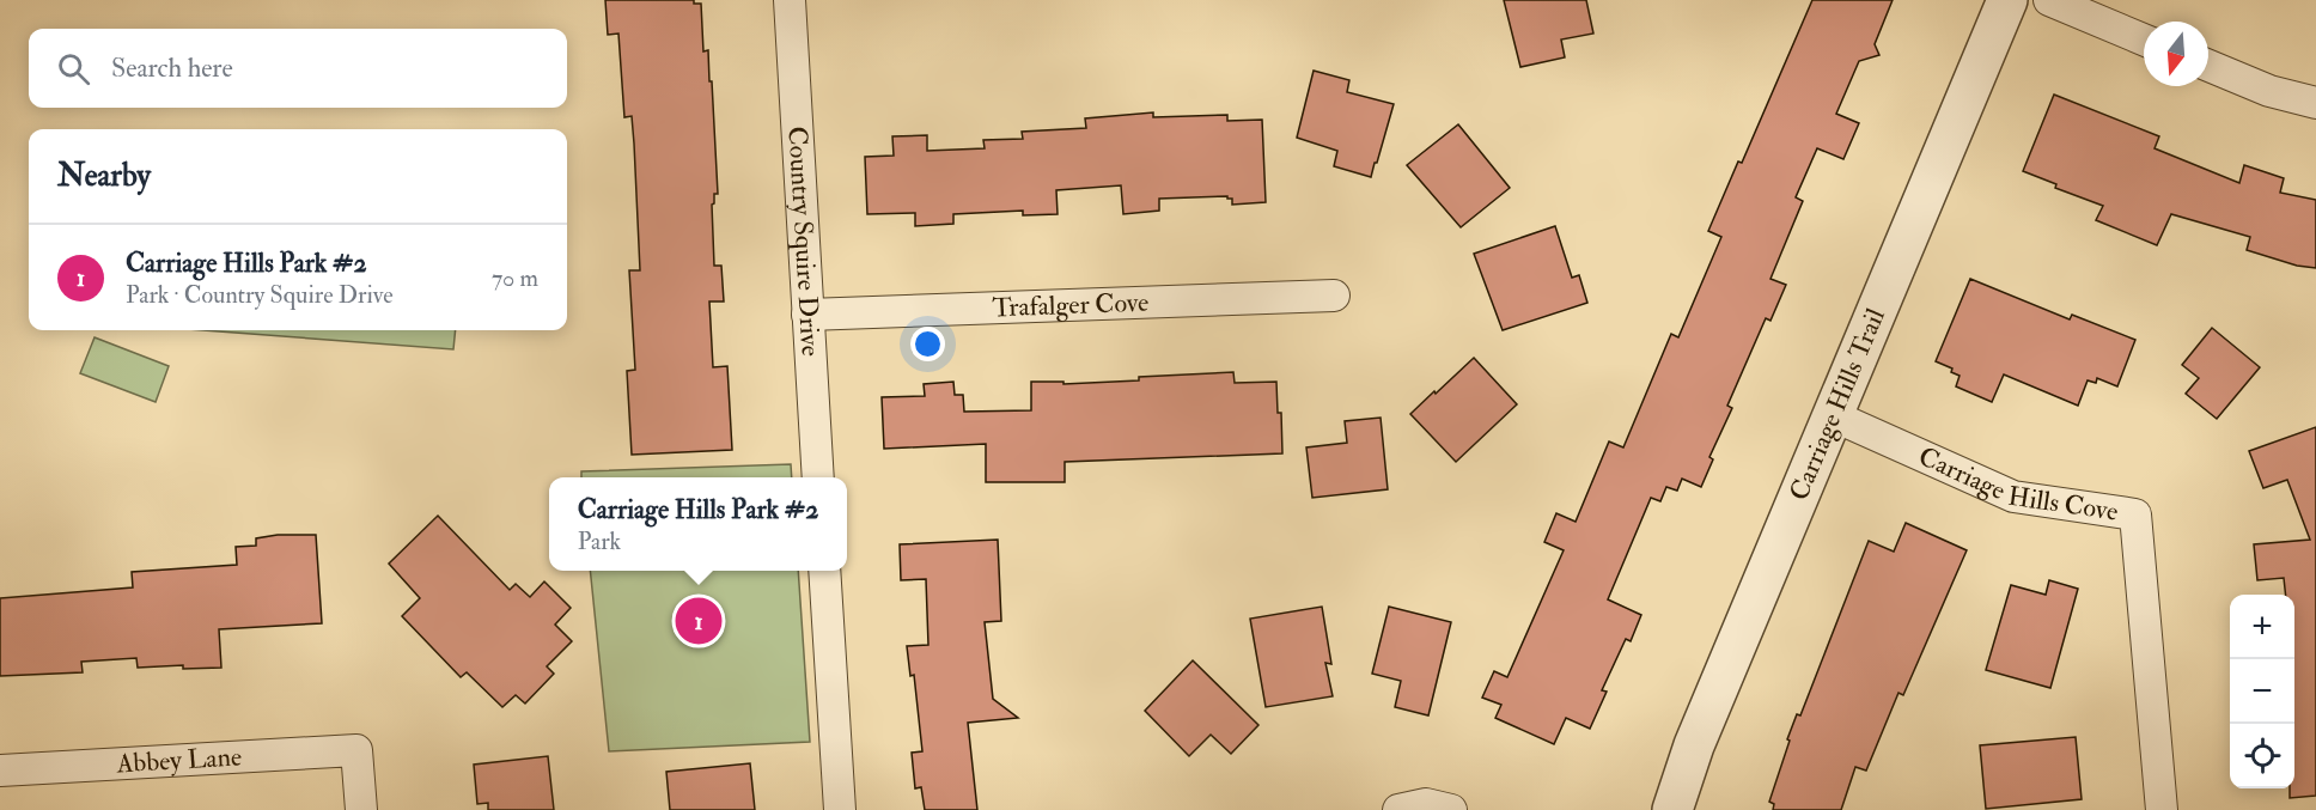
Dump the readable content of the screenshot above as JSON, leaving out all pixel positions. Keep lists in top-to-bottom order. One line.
{"streets":{"street":["Country Squire Drive","Trafalger Cove","Carriage Hills Trail","Carriage Hills Cove","Abbey Lane"]},"crossings":[["Country Squire Drive","Trafalger Cove"],["Carriage Hills Trail","Carriage Hills Cove"]],"north":"bottom","page":{"search":"Search here","heading":"Nearby","list":[{"mark":"1","name":"Carriage Hills Park #2","note":"Park · Country Squire Drive","value":"70 m"}],"popup":["Carriage Hills Park #2","Park"],"map_buttons":["+","−"],"pins":"1"}}
